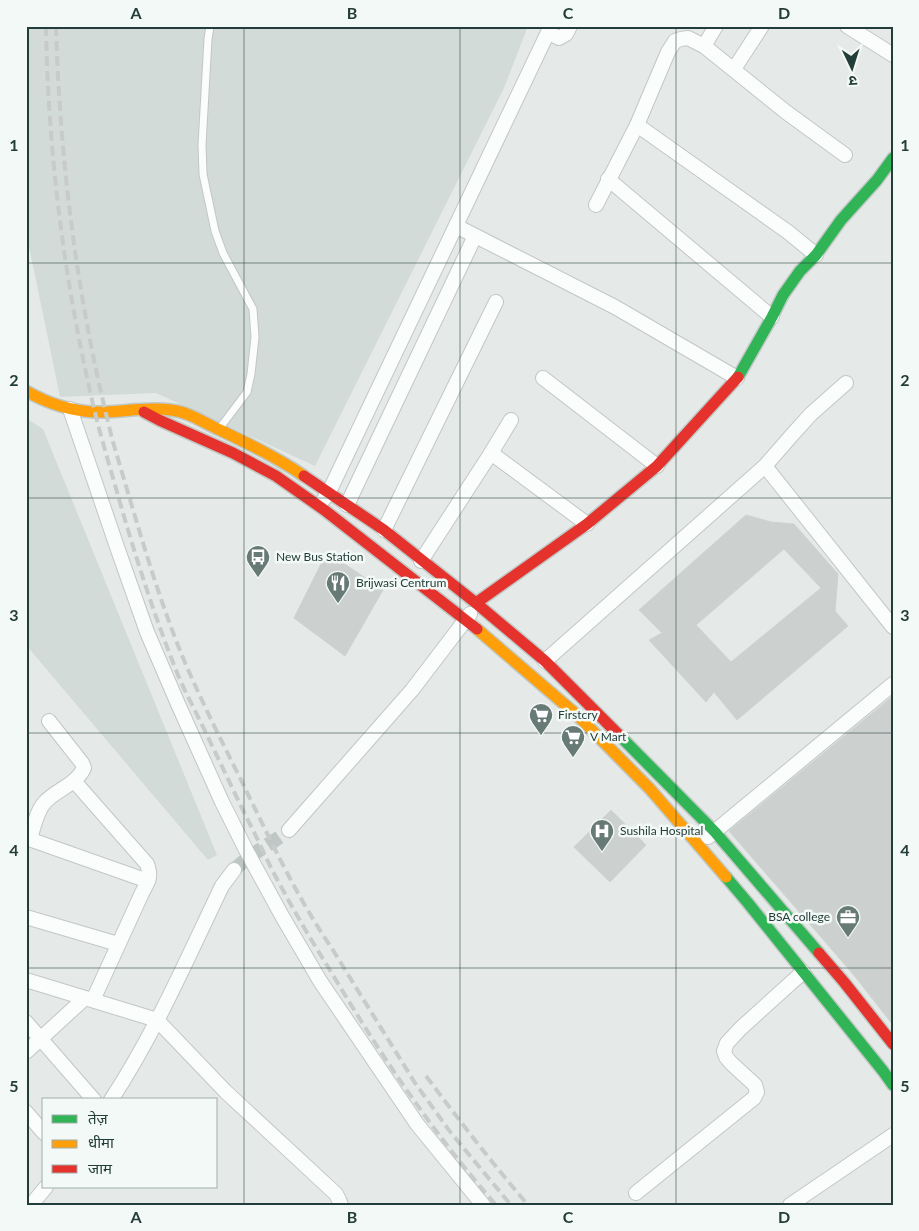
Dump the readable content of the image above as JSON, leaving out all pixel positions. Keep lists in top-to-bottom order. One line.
{"places":{"bus stop":["New Bus Station"],"restaurant":["Brijwasi Centrum"],"supermarket":["Firstcry","V Mart"],"hospital":["Sushila Hospital"],"office":["BSA college"]},"legend":["तेज़","धीमा","जाम"],"north":"bottom","grid":{"columns":["A","B","C","D"],"rows":["1","2","3","4","5"]}}
